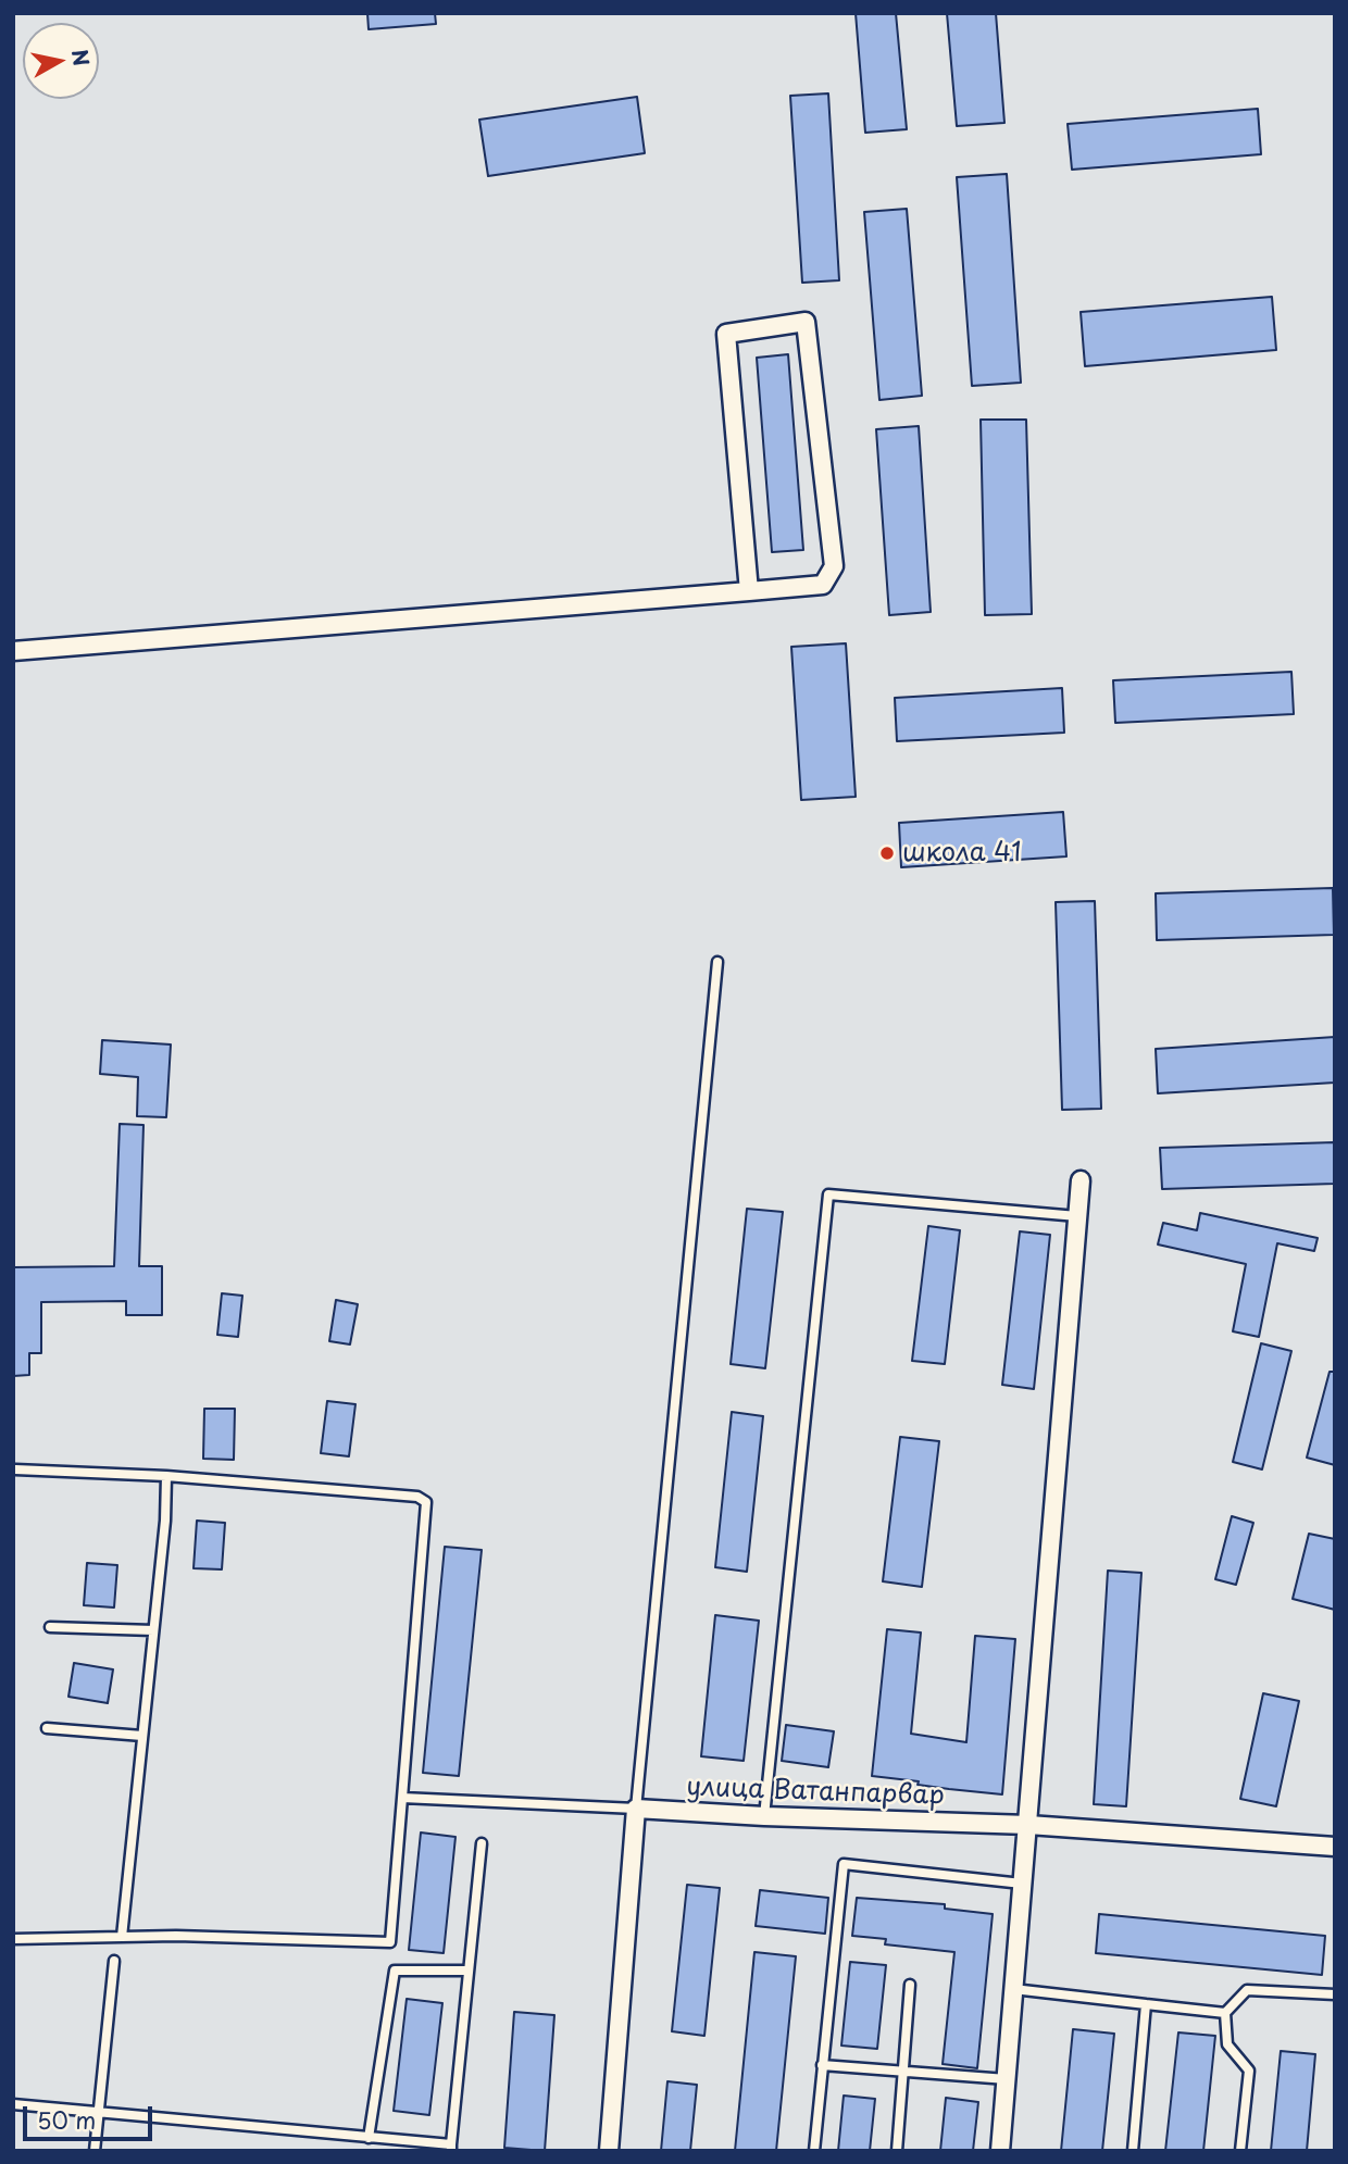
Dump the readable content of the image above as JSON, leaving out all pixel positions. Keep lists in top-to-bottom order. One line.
{"streets":{"street":["улица Ватанпарвар"]},"places":["школа 41"],"scale_bar":"50 m","north":"right"}
